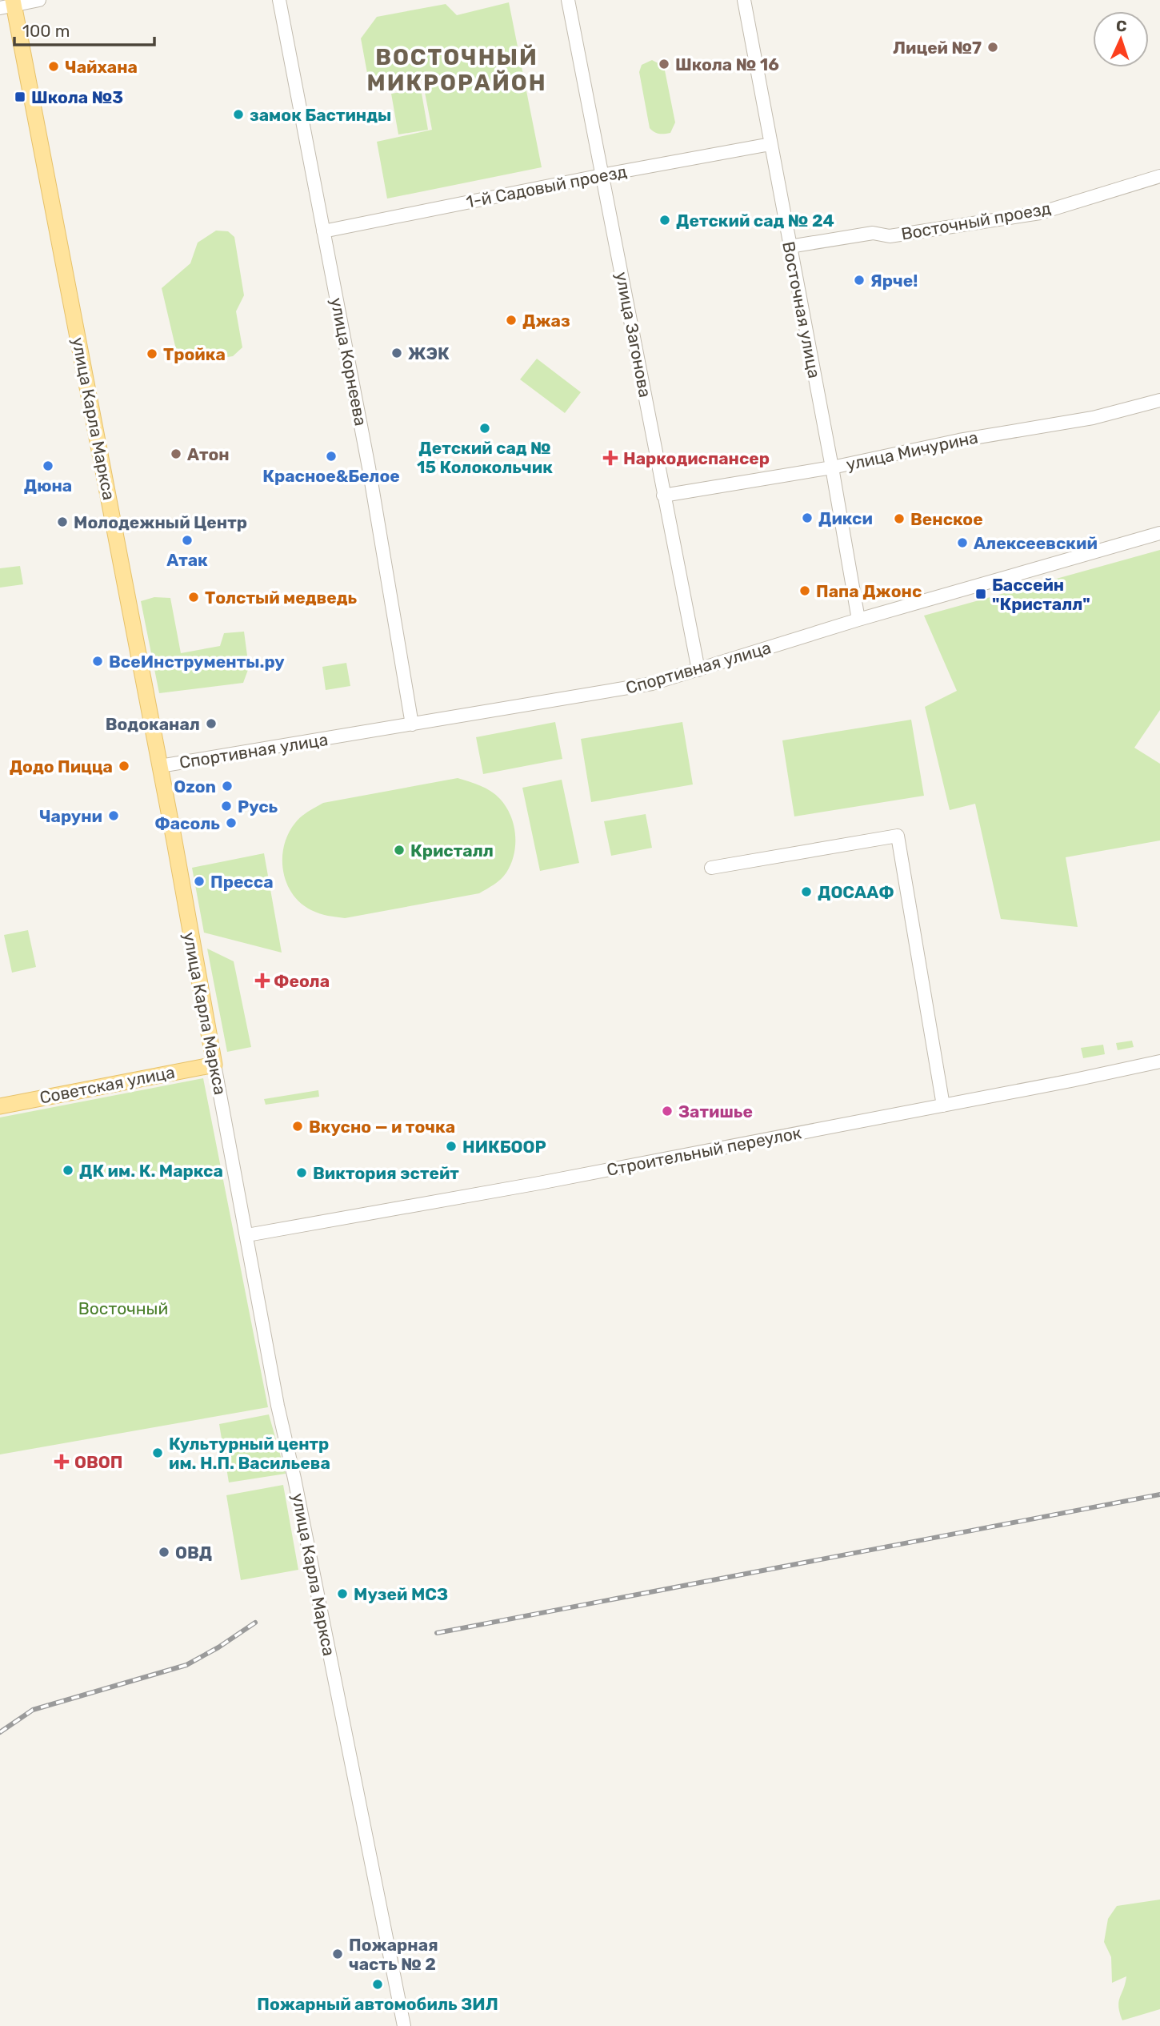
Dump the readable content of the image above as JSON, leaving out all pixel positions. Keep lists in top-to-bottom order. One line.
{"streets":{"main road":["улица Карла Маркса","Советская улица"],"street":["1-й Садовый проезд","Восточный проезд","Восточная улица","улица Загонова","улица Корнеева","улица Мичурина","Спортивная улица","Строительный переулок"]},"crossings":[["1-й Садовый проезд","Восточная улица"],["1-й Садовый проезд","улица Загонова"],["1-й Садовый проезд","улица Корнеева"],["Восточный проезд","Восточная улица"],["Восточная улица","улица Мичурина"],["Восточная улица","Спортивная улица"],["улица Загонова","улица Мичурина"],["улица Загонова","Спортивная улица"],["улица Корнеева","Спортивная улица"],["улица Карла Маркса","Спортивная улица"],["улица Карла Маркса","Советская улица"],["улица Карла Маркса","Строительный переулок"]],"districts":["ВОСТОЧНЫЙ МИКРОРАЙОН"],"parks":["Восточный"],"places":{"other":["Лицей №7","Школа № 16","Чайхана","замок Бастинды","Детский сад № 24","Ярче!","Джаз","ЖЭК","Тройка","Детский сад № 15 Колокольчик","Атон","Красное&Белое","Дюна","Дикси","Венское","Молодежный Центр","Атак","Алексеевский","Папа Джонс","Толстый медведь","ВсеИнструменты.ру","Водоканал","Додо Пицца","Ozon","Русь","Чаруни","Фасоль","Кристалл","Пресса","ДОСААФ","Затишье","Вкусно — и точка","НИКБООР","ДК им. К. Маркса","Виктория эстейт","Культурный центр им. Н.П. Васильева","ОВД","Музей МСЗ","Пожарная часть № 2","Пожарный автомобиль ЗИЛ"],"transit":["Школа №3","Бассейн \"Кристалл\""],"health":["Наркодиспансер","Феола","ОВОП"]},"scale_bar":"100 m","north":"top"}
